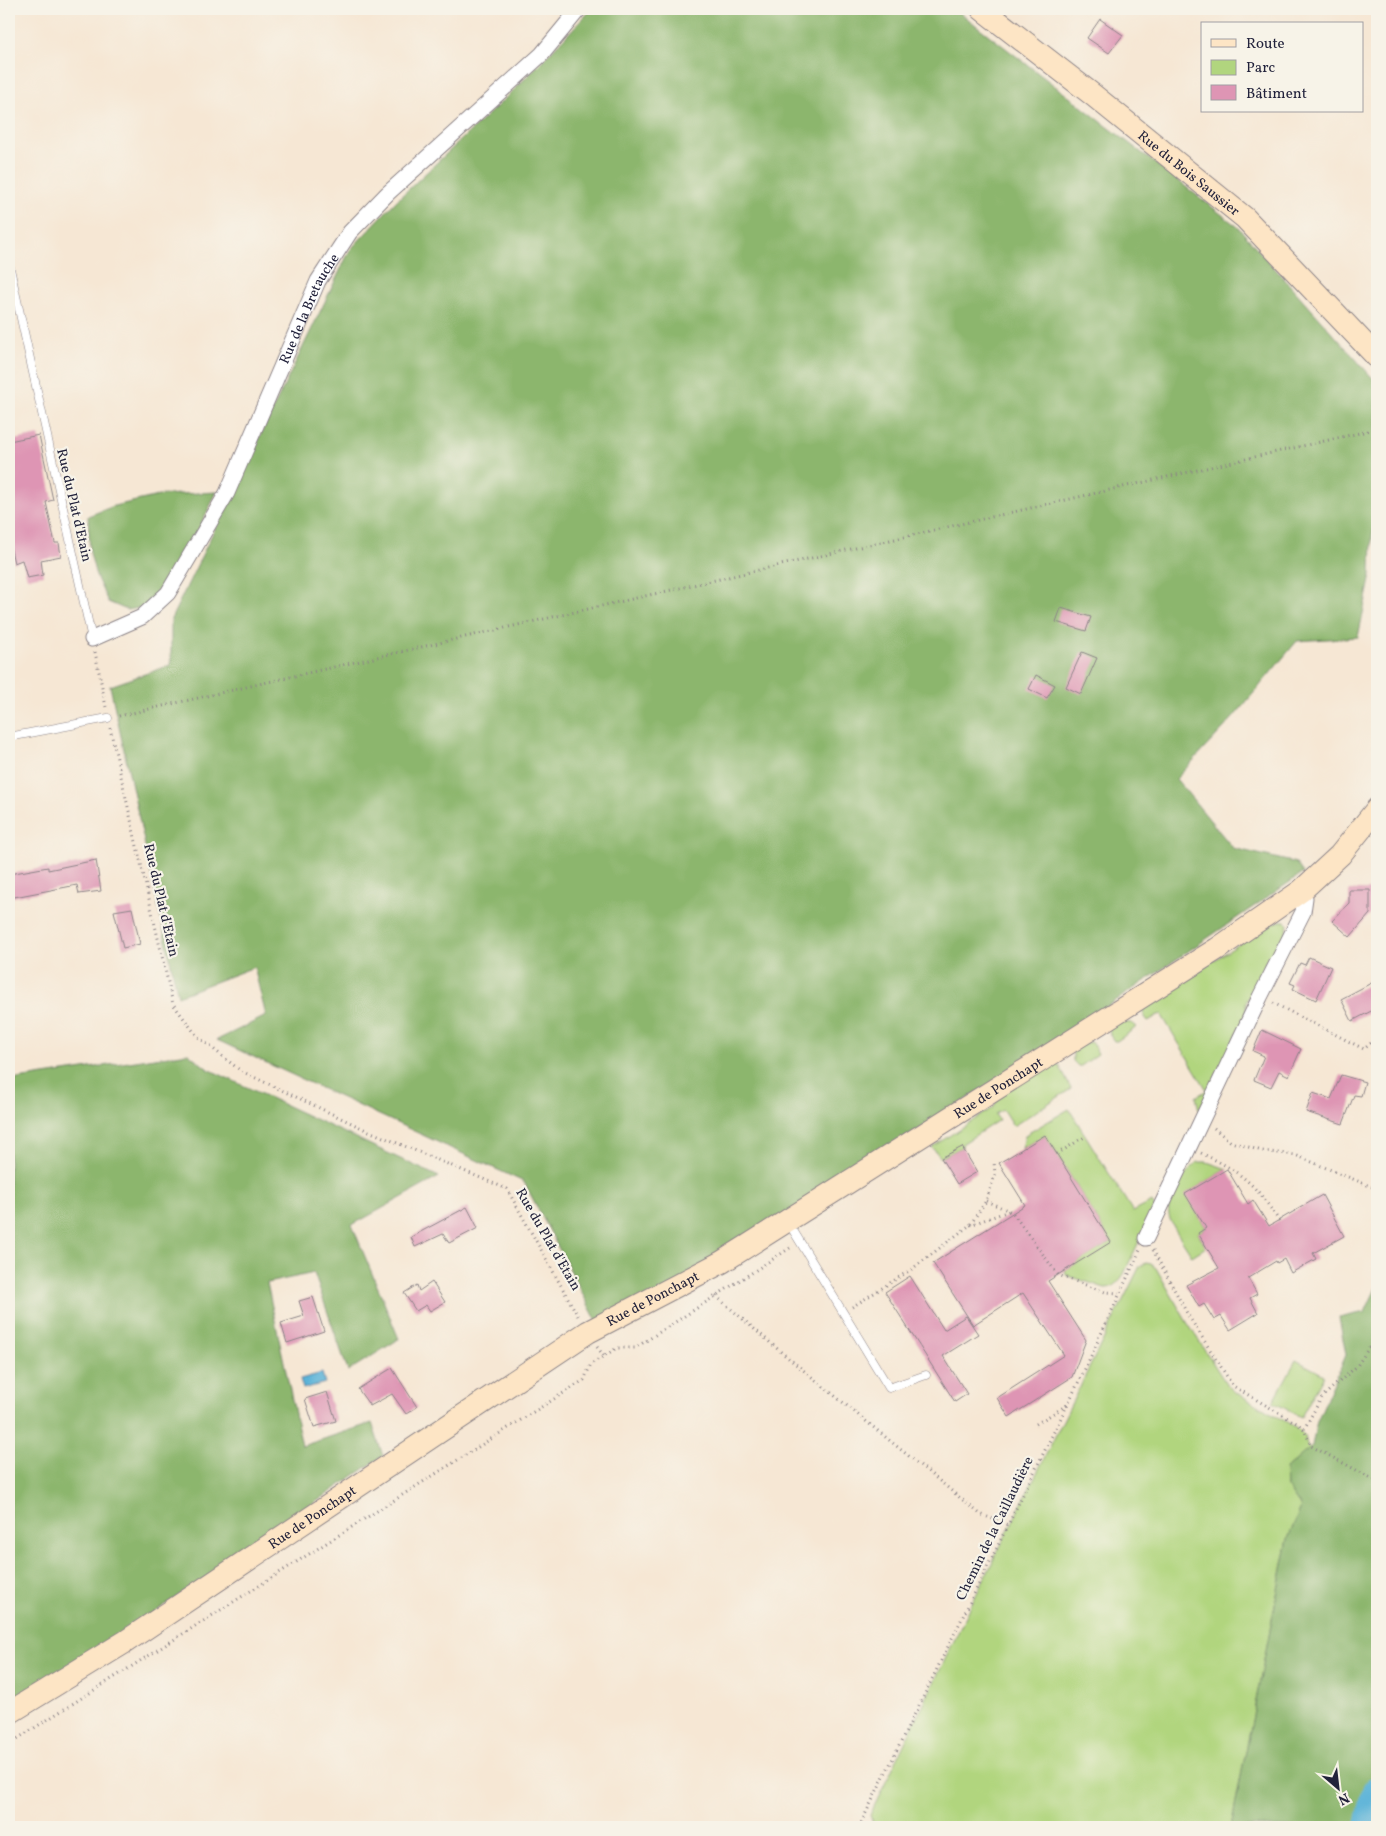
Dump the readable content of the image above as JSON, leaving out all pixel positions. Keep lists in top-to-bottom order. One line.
{"streets":{"street":["Rue du Bois Saussier","Rue de la Bretauche","Rue de Ponchapt"],"lane":["Rue du Plat d'Etain"],"path":["Chemin de la Caillaudière"]},"crossings":[["Rue de la Bretauche","Rue du Plat d'Etain"],["Rue du Plat d'Etain","Rue de Ponchapt"]],"legend":["Route","Parc","Bâtiment"],"north":"bottom right"}
